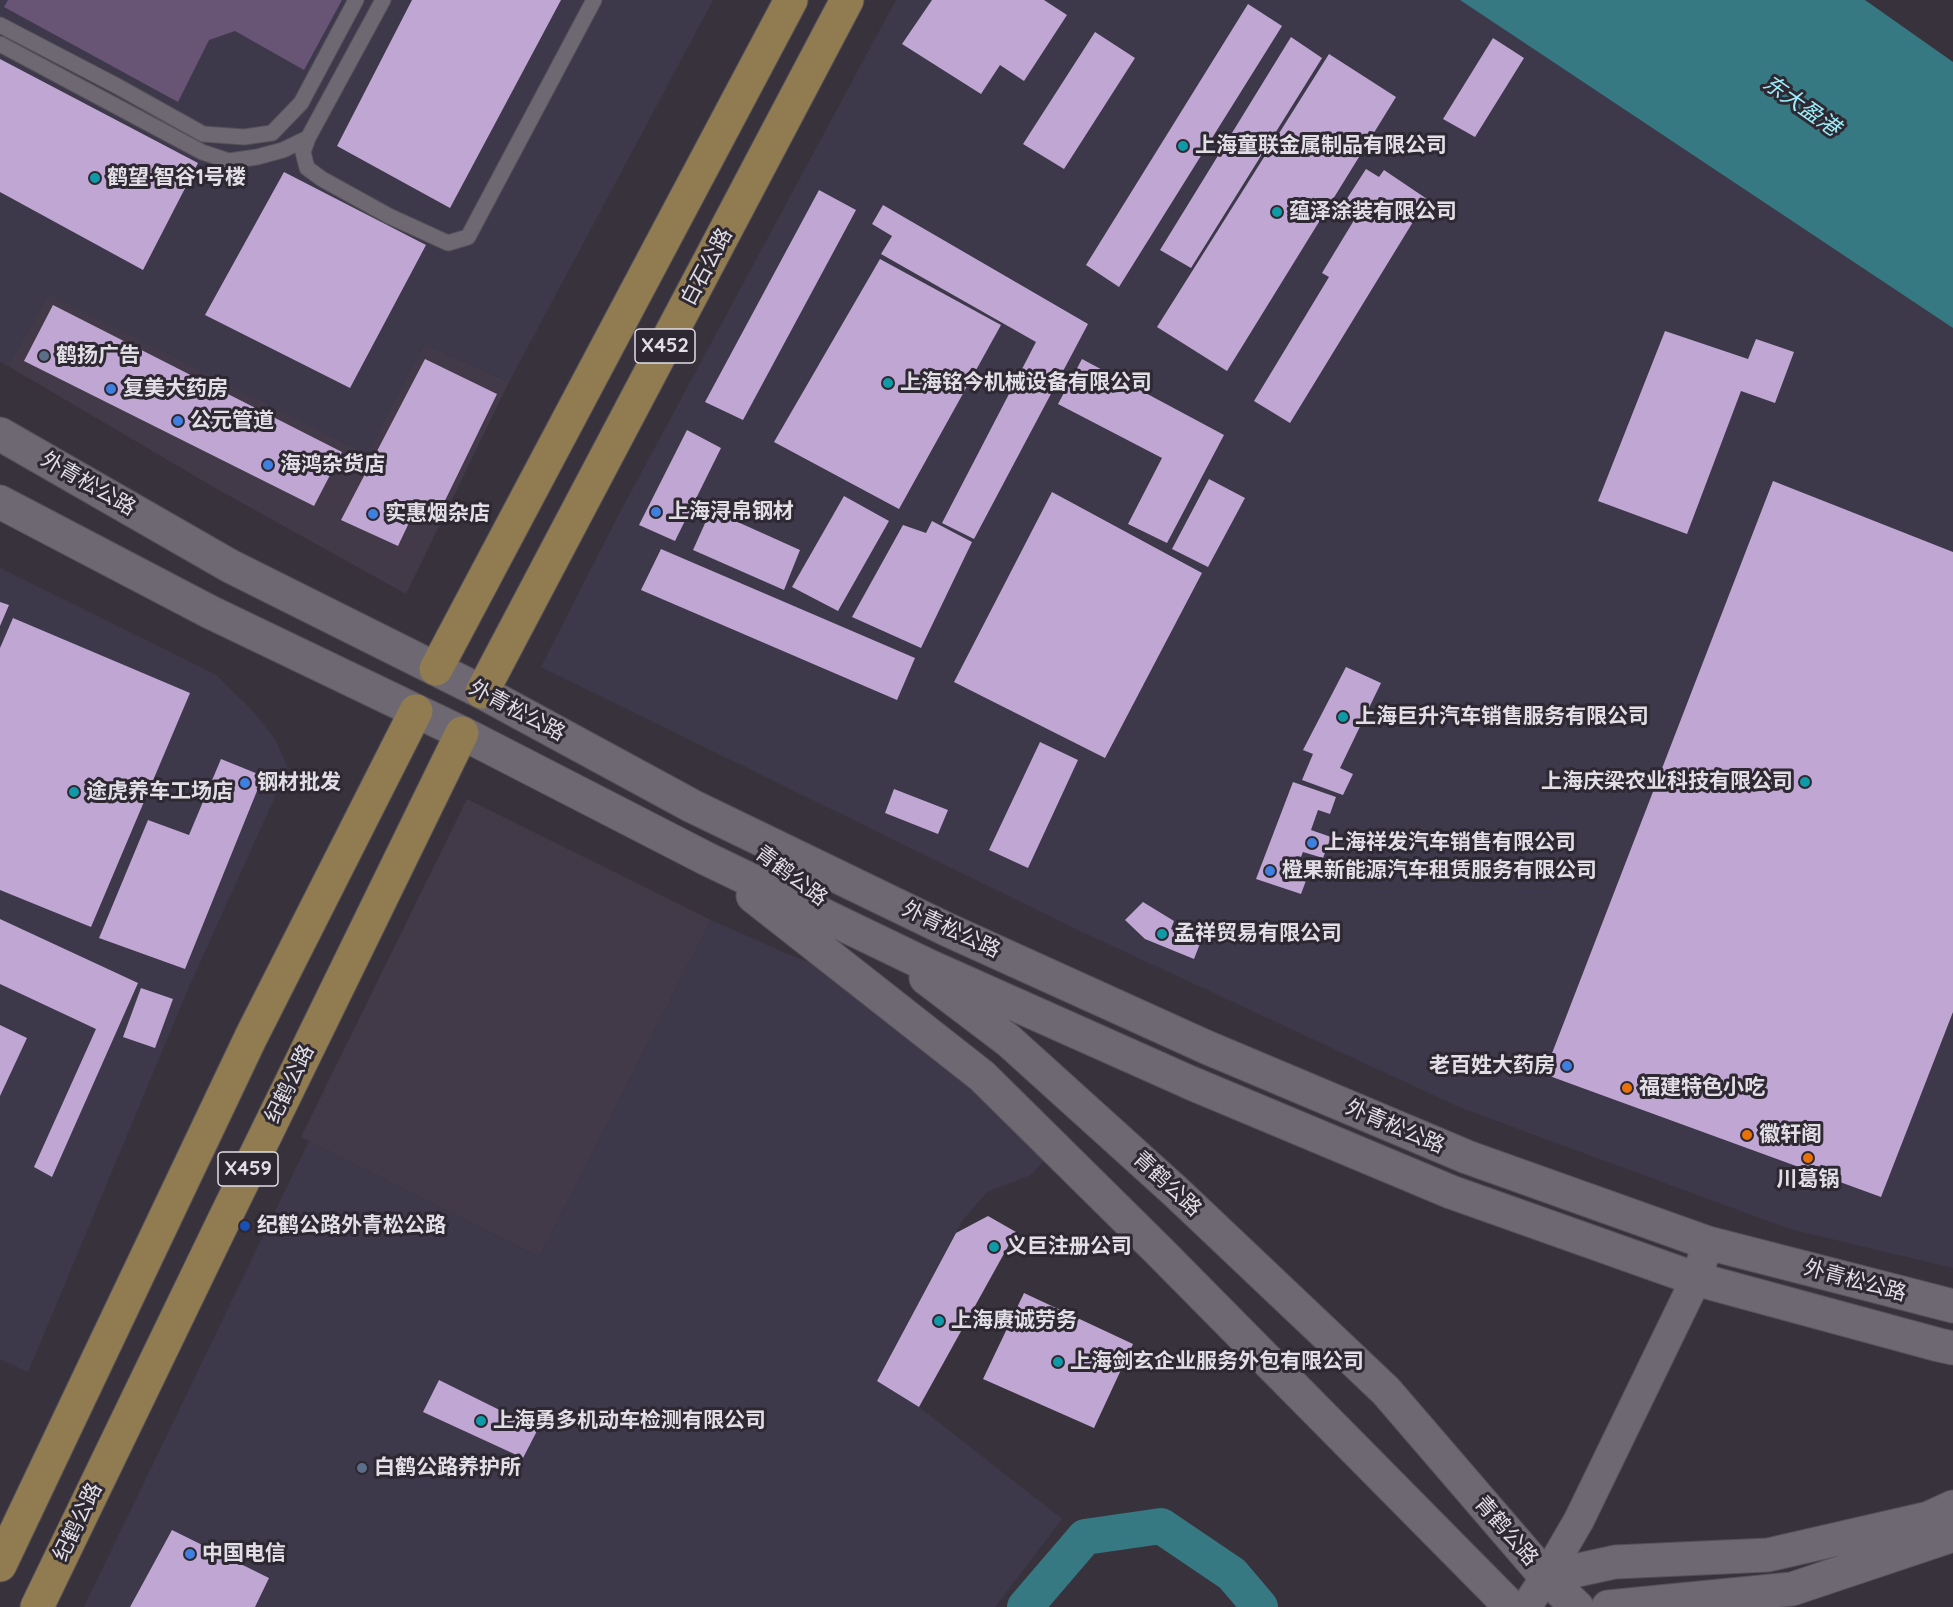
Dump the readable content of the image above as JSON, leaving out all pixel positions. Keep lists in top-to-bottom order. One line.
{"streets":{"main road":["白石公路","X452","外青松公路","青鹤公路","纪鹤公路","X459"]},"crossings":[["白石公路","外青松公路"],["白石公路","纪鹤公路"],["X452","外青松公路"],["X452","X459"],["外青松公路","青鹤公路"],["外青松公路","纪鹤公路"],["外青松公路","X459"]],"water":["东大盈港"],"places":["上海童联金属制品有限公司","鹤望·智谷1号楼","蕴泽涂装有限公司","鹤扬广告","上海铭今机械设备有限公司","复美大药房","公元管道","海鸿杂货店","上海浔帛钢材","实惠烟杂店","上海巨升汽车销售服务有限公司","上海庆梁农业科技有限公司","钢材批发","途虎养车工场店","上海祥发汽车销售有限公司","橙果新能源汽车租赁服务有限公司","孟祥贸易有限公司","老百姓大药房","福建特色小吃","徽轩阁","川葛锅","纪鹤公路外青松公路","义巨注册公司","上海赓诚劳务","上海剑玄企业服务外包有限公司","上海勇多机动车检测有限公司","白鹤公路养护所","中国电信"]}
